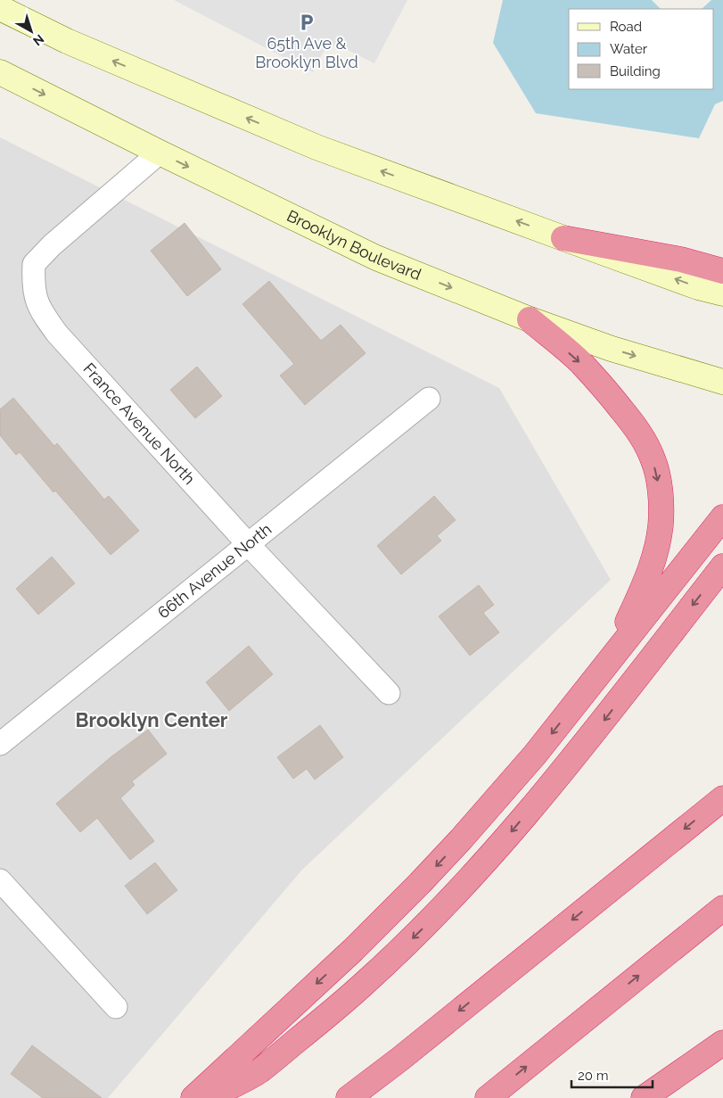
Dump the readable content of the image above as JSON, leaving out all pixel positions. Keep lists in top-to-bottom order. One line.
{"streets":{"main road":["Brooklyn Boulevard"],"street":["France Avenue North","66th Avenue North"]},"crossings":[["Brooklyn Boulevard","France Avenue North"],["France Avenue North","66th Avenue North"]],"districts":["Brooklyn Center"],"places":{"parking":["65th Ave & Brooklyn Blvd"]},"legend":["Road","Water","Building"],"scale_bar":"20 m","north":"bottom right"}
